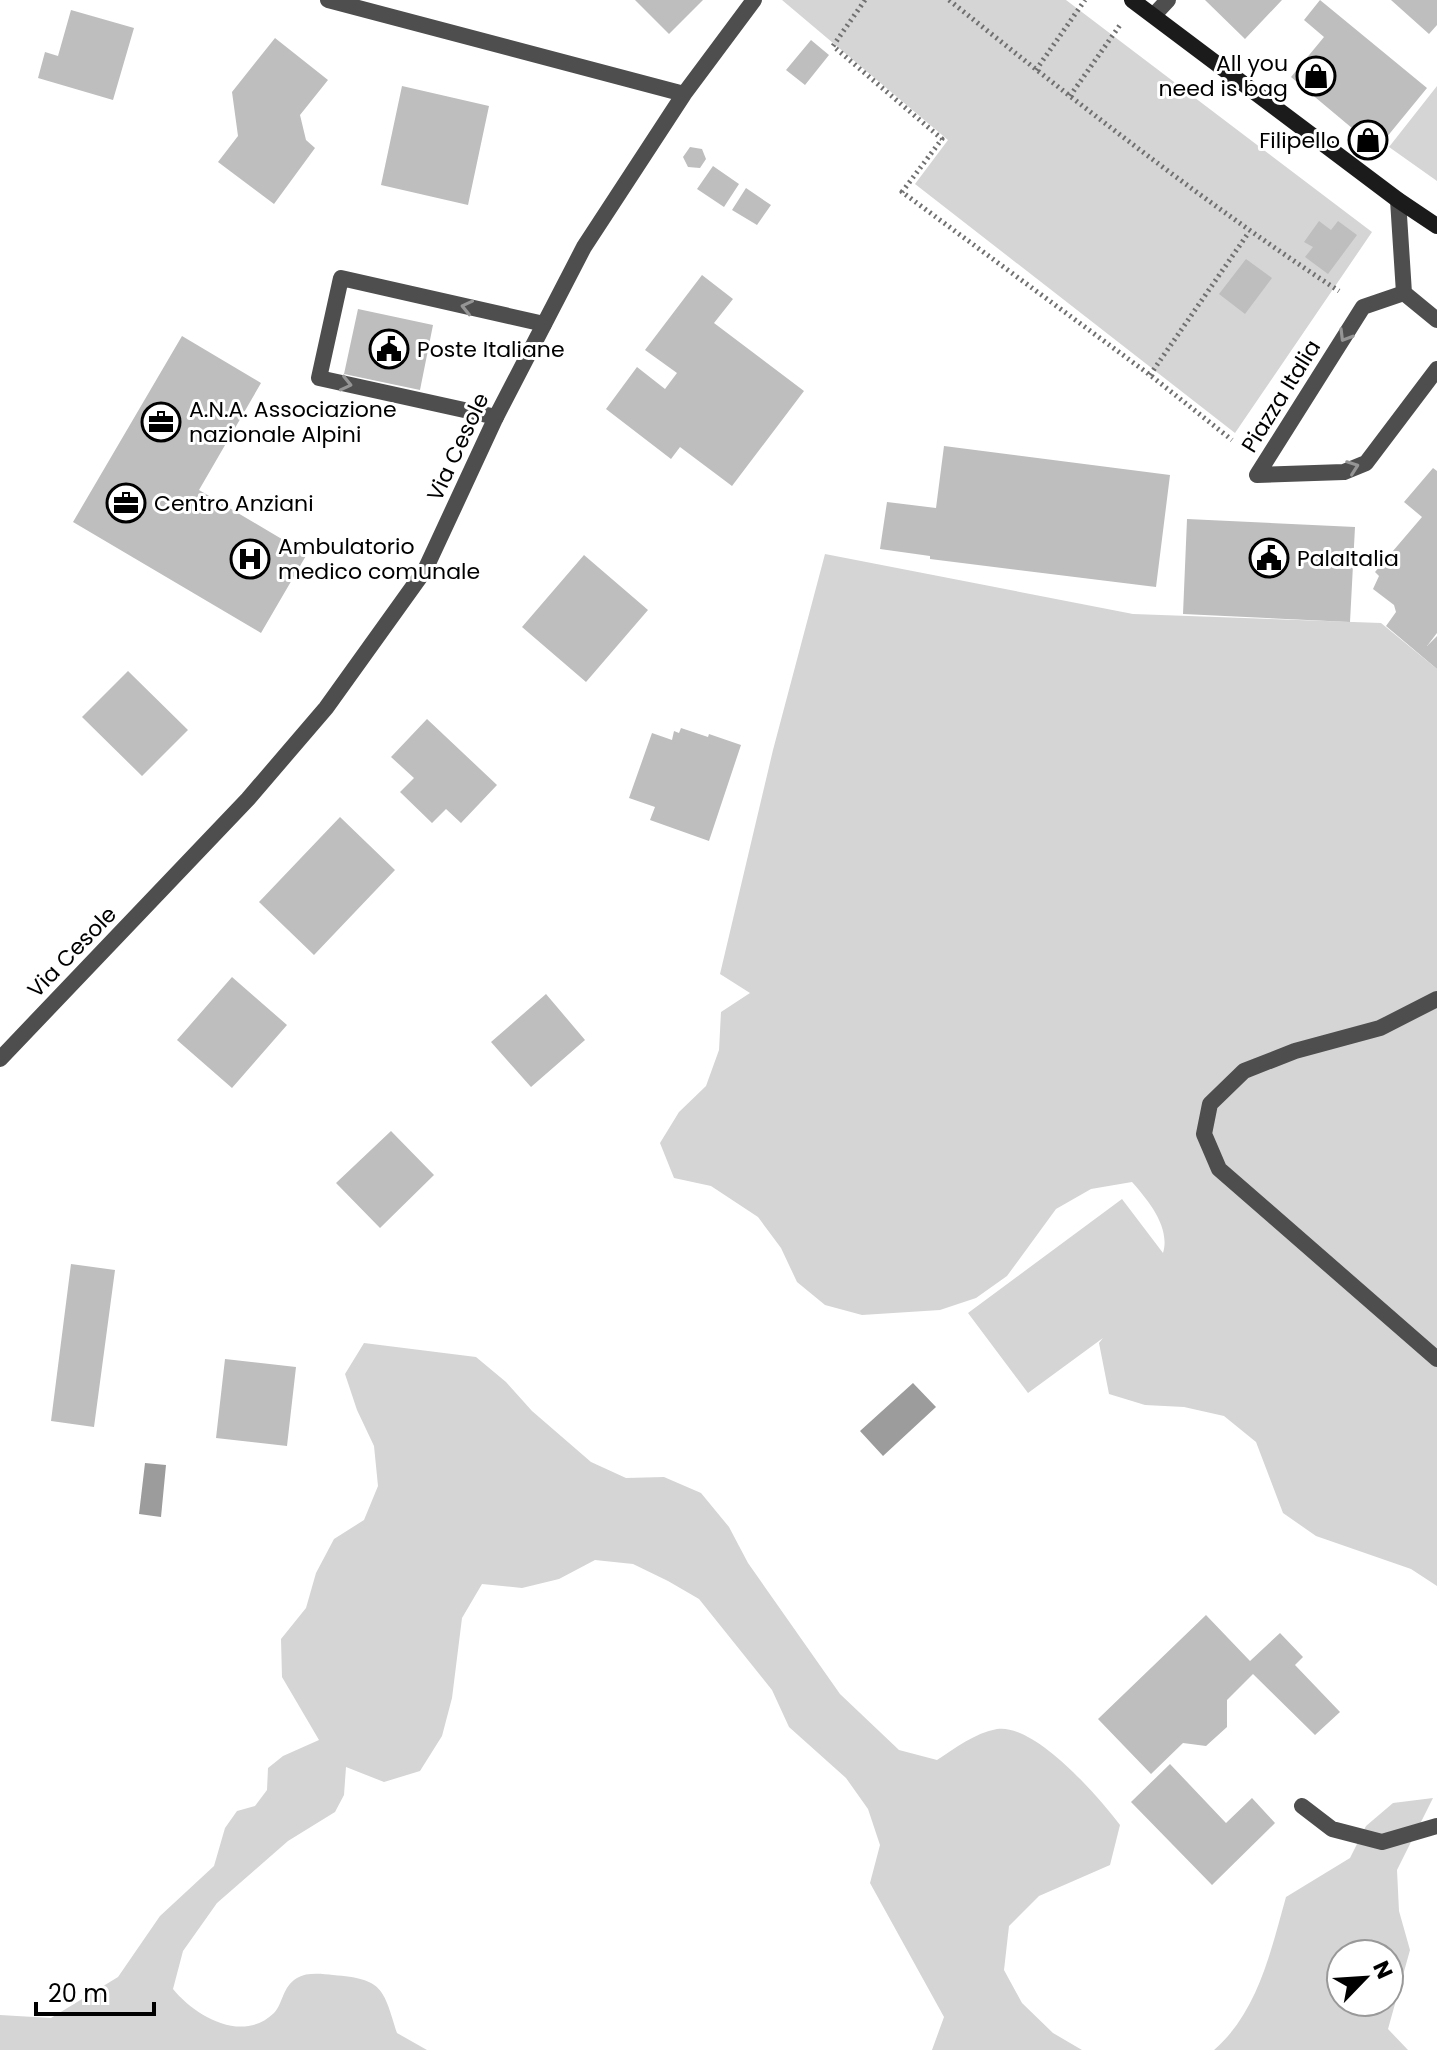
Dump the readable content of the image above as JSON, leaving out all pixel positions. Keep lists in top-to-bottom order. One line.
{"streets":{"street":["Piazza Italia","Via Cesole"]},"places":{"shop":["All you need is bag","Filipello"],"public building":["Poste Italiane","PalaItalia"],"office":["A.N.A. Associazione nazionale Alpini","Centro Anziani"],"hospital":["Ambulatorio medico comunale"]},"scale_bar":"20 m","north":"top right"}
